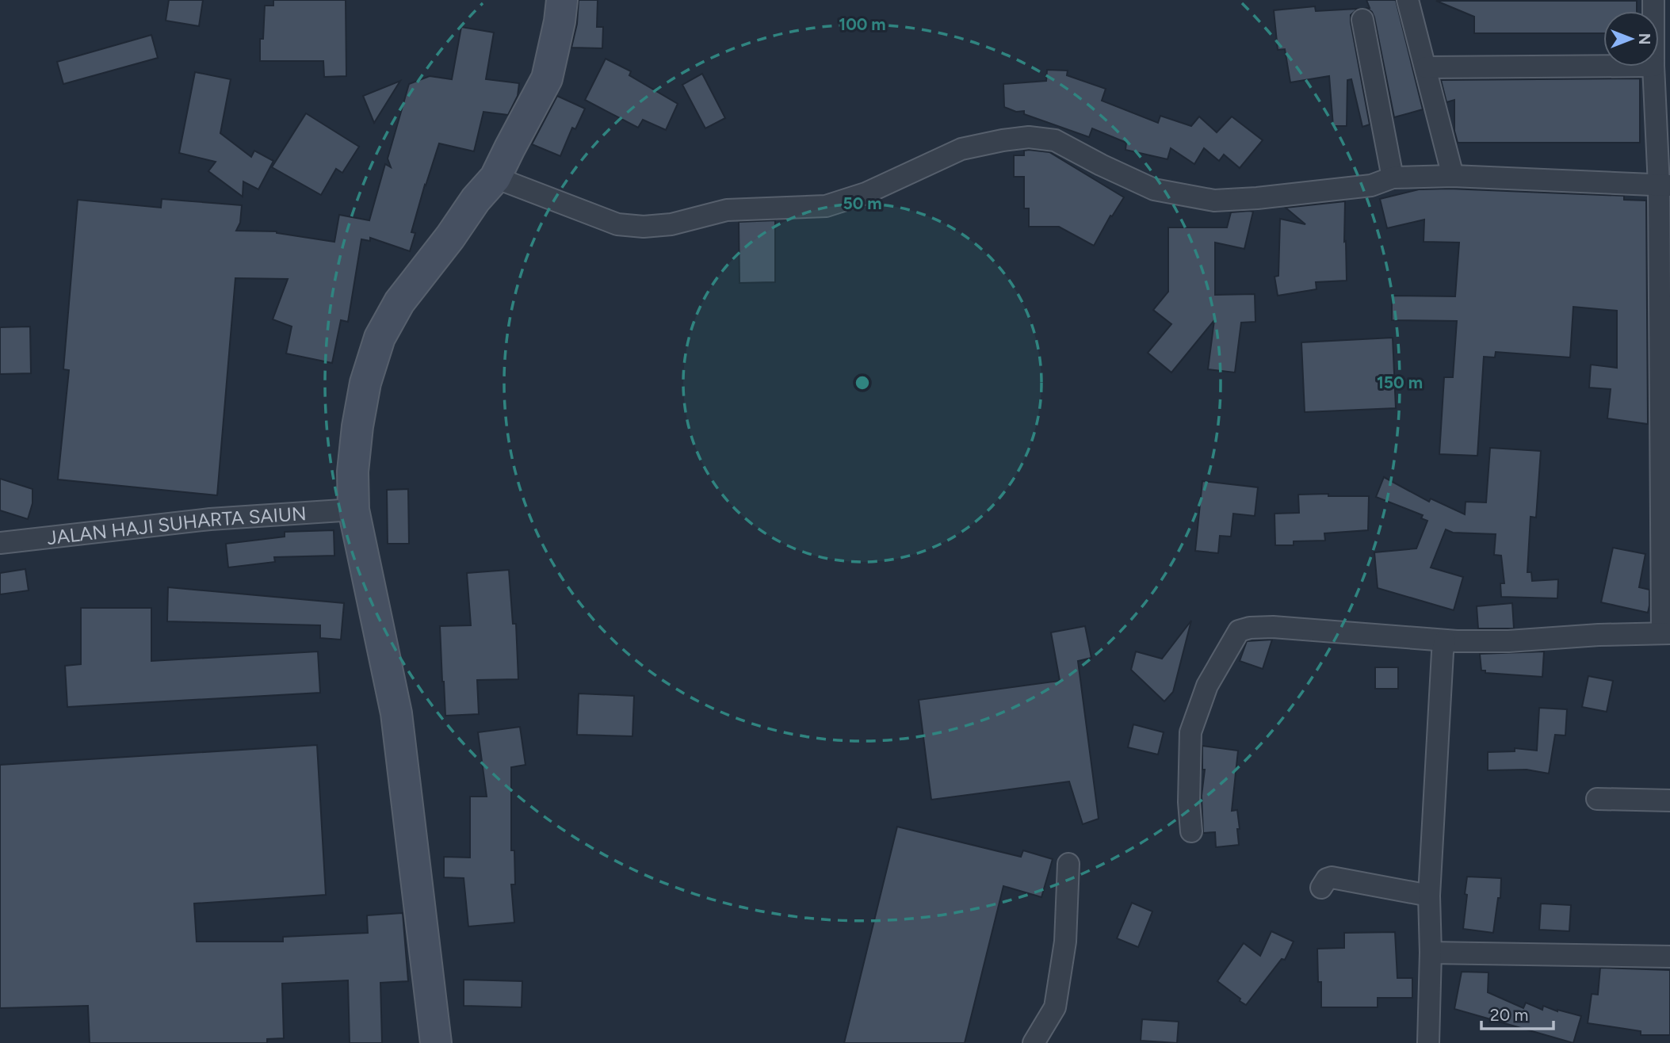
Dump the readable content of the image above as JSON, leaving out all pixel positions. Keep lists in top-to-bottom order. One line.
{"streets":{"street":["JALAN HAJI SUHARTA SAIUN"]},"scale_bar":"20 m","north":"right","rings":["100 m","50 m","150 m"]}
